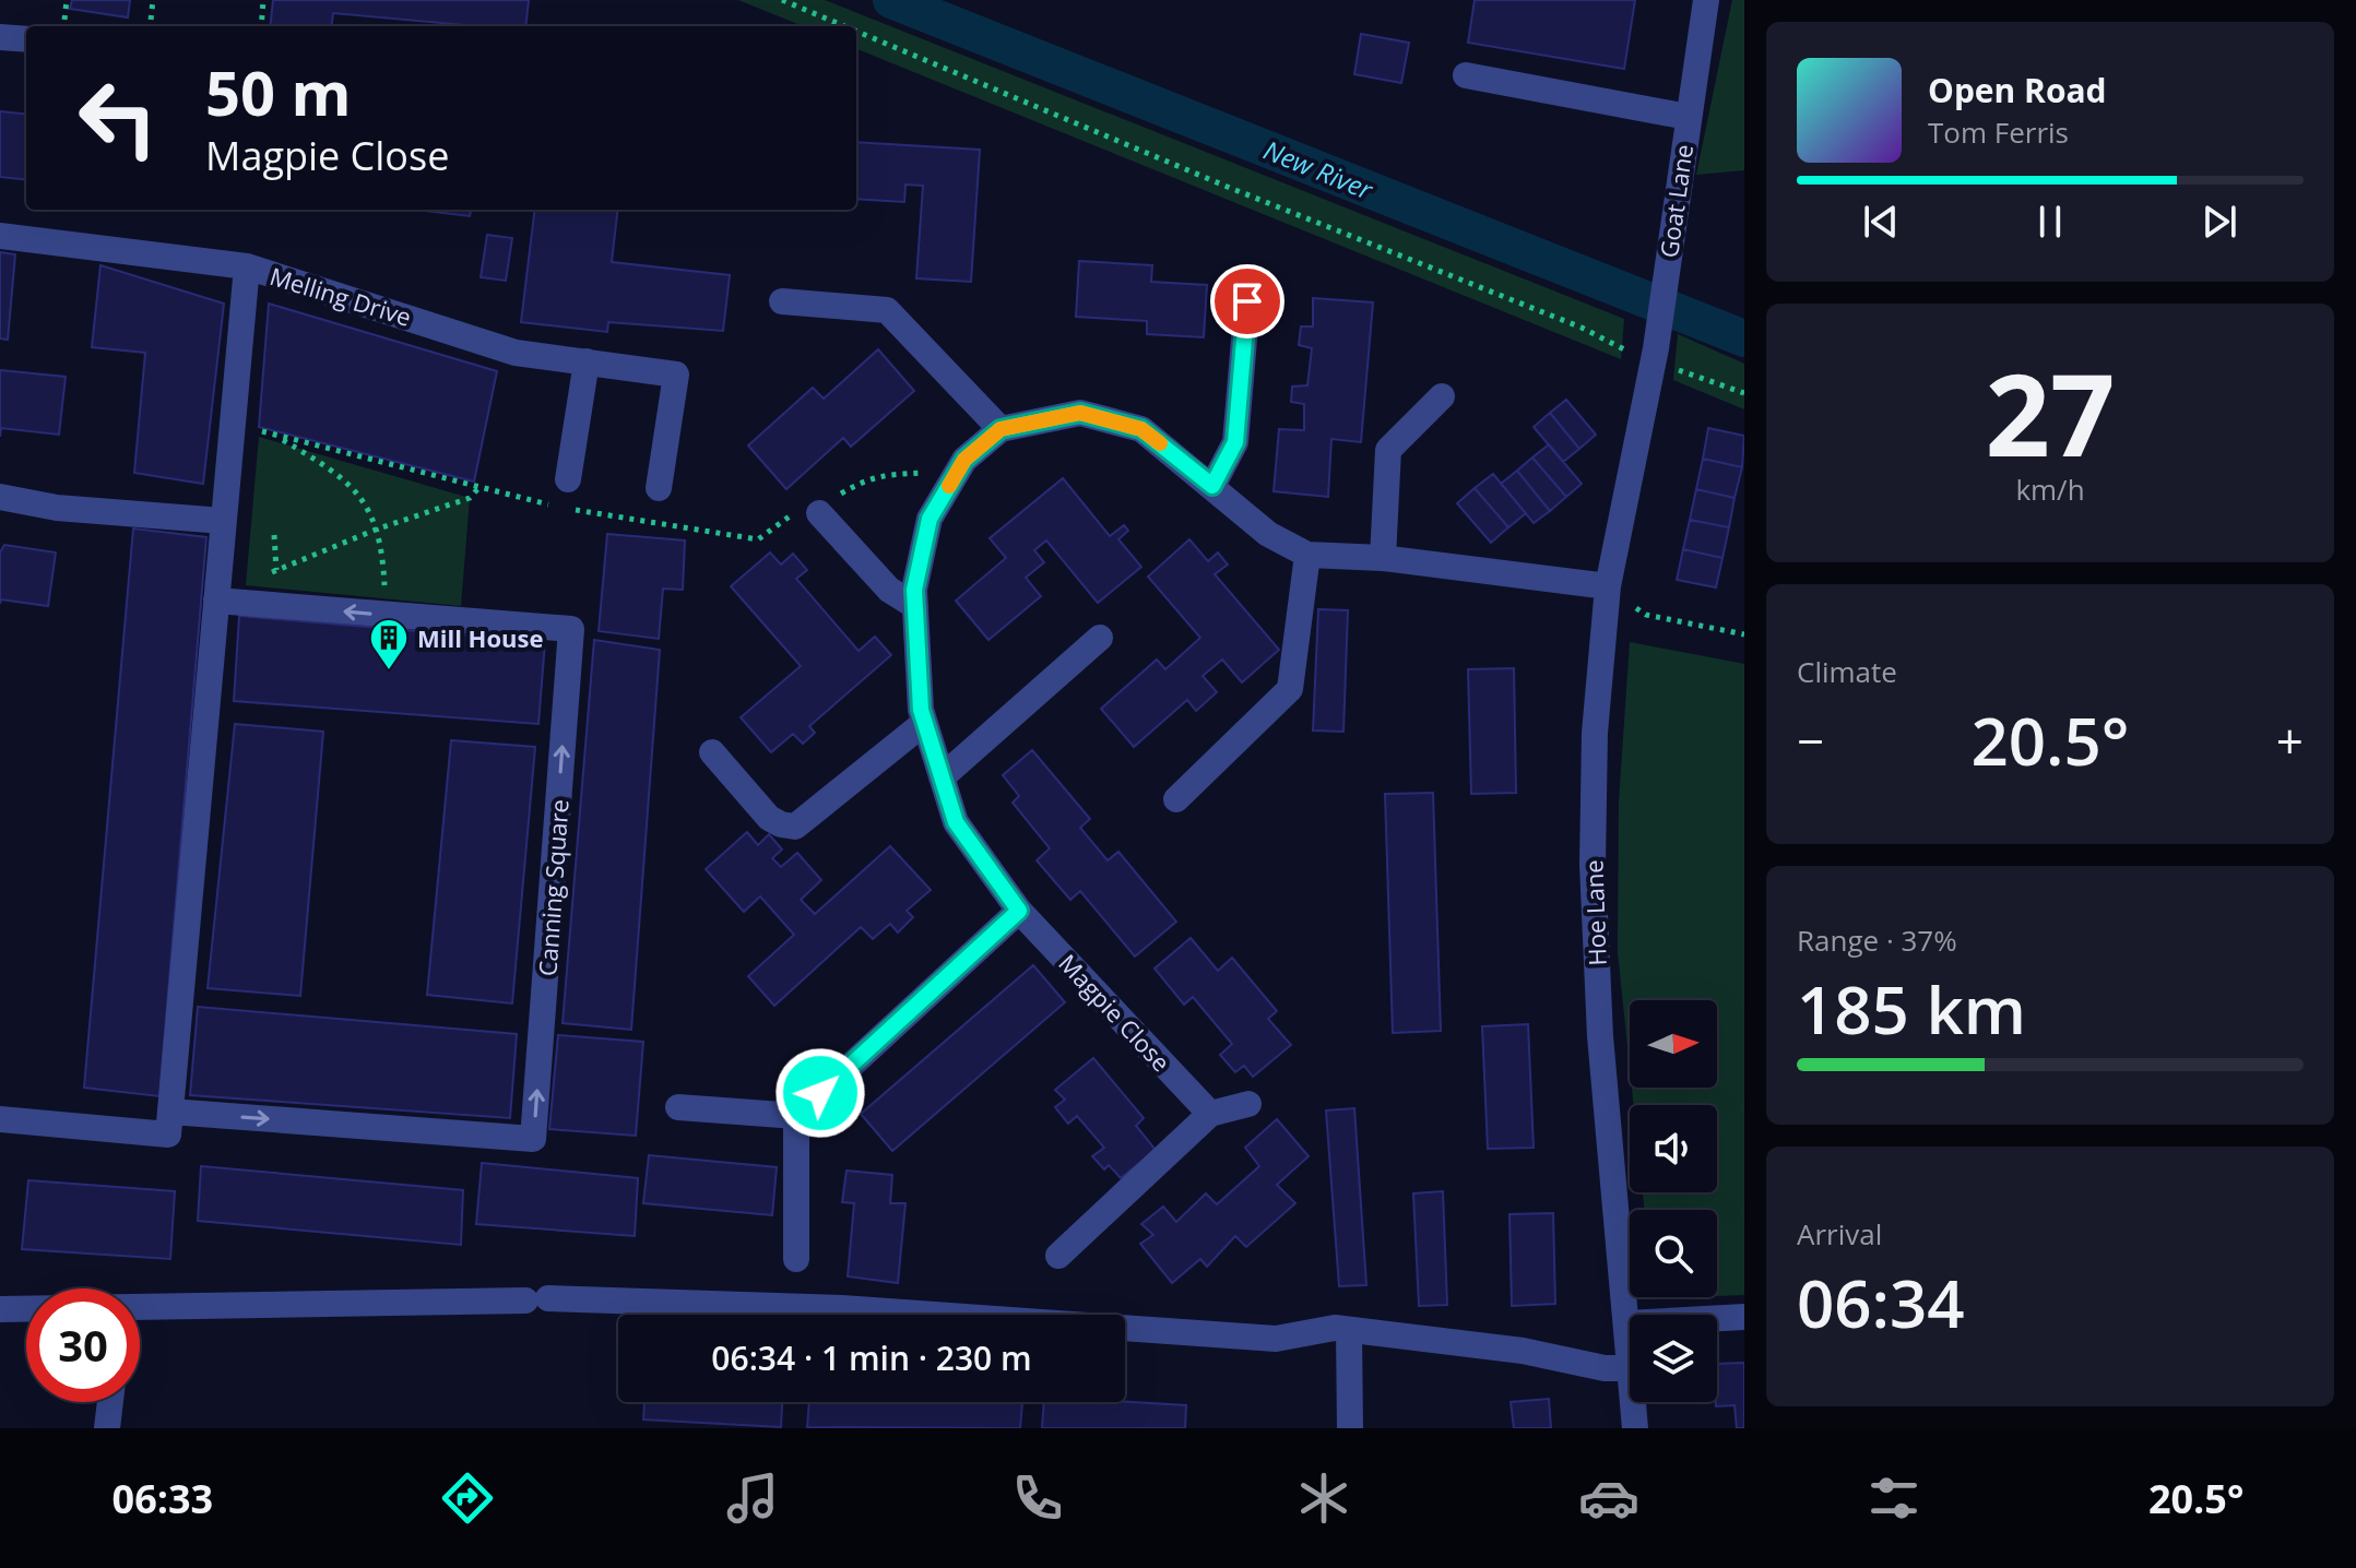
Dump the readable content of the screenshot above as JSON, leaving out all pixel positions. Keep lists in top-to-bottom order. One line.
{"streets":{"street":["Goat Lane","Melling Drive","Canning Square","Hoe Lane","Magpie Close"]},"crossings":[["Goat Lane","Hoe Lane"],["Hoe Lane","Magpie Close"]],"water":["New River"],"places":{"building":["Mill House"]},"north":"right","page":{"turn":["50 m","Magpie Close"],"song":["Open Road","Tom Ferris"],"tile":[["27","km/h"],"Climate",["Range · 37%","185 km"],["Arrival","06:34"]],"heat":["−","20.5°","+"],"limit":"30","trip":"06:34 · 1 min · 230 m","tabs":["06:33","20.5°"]}}
